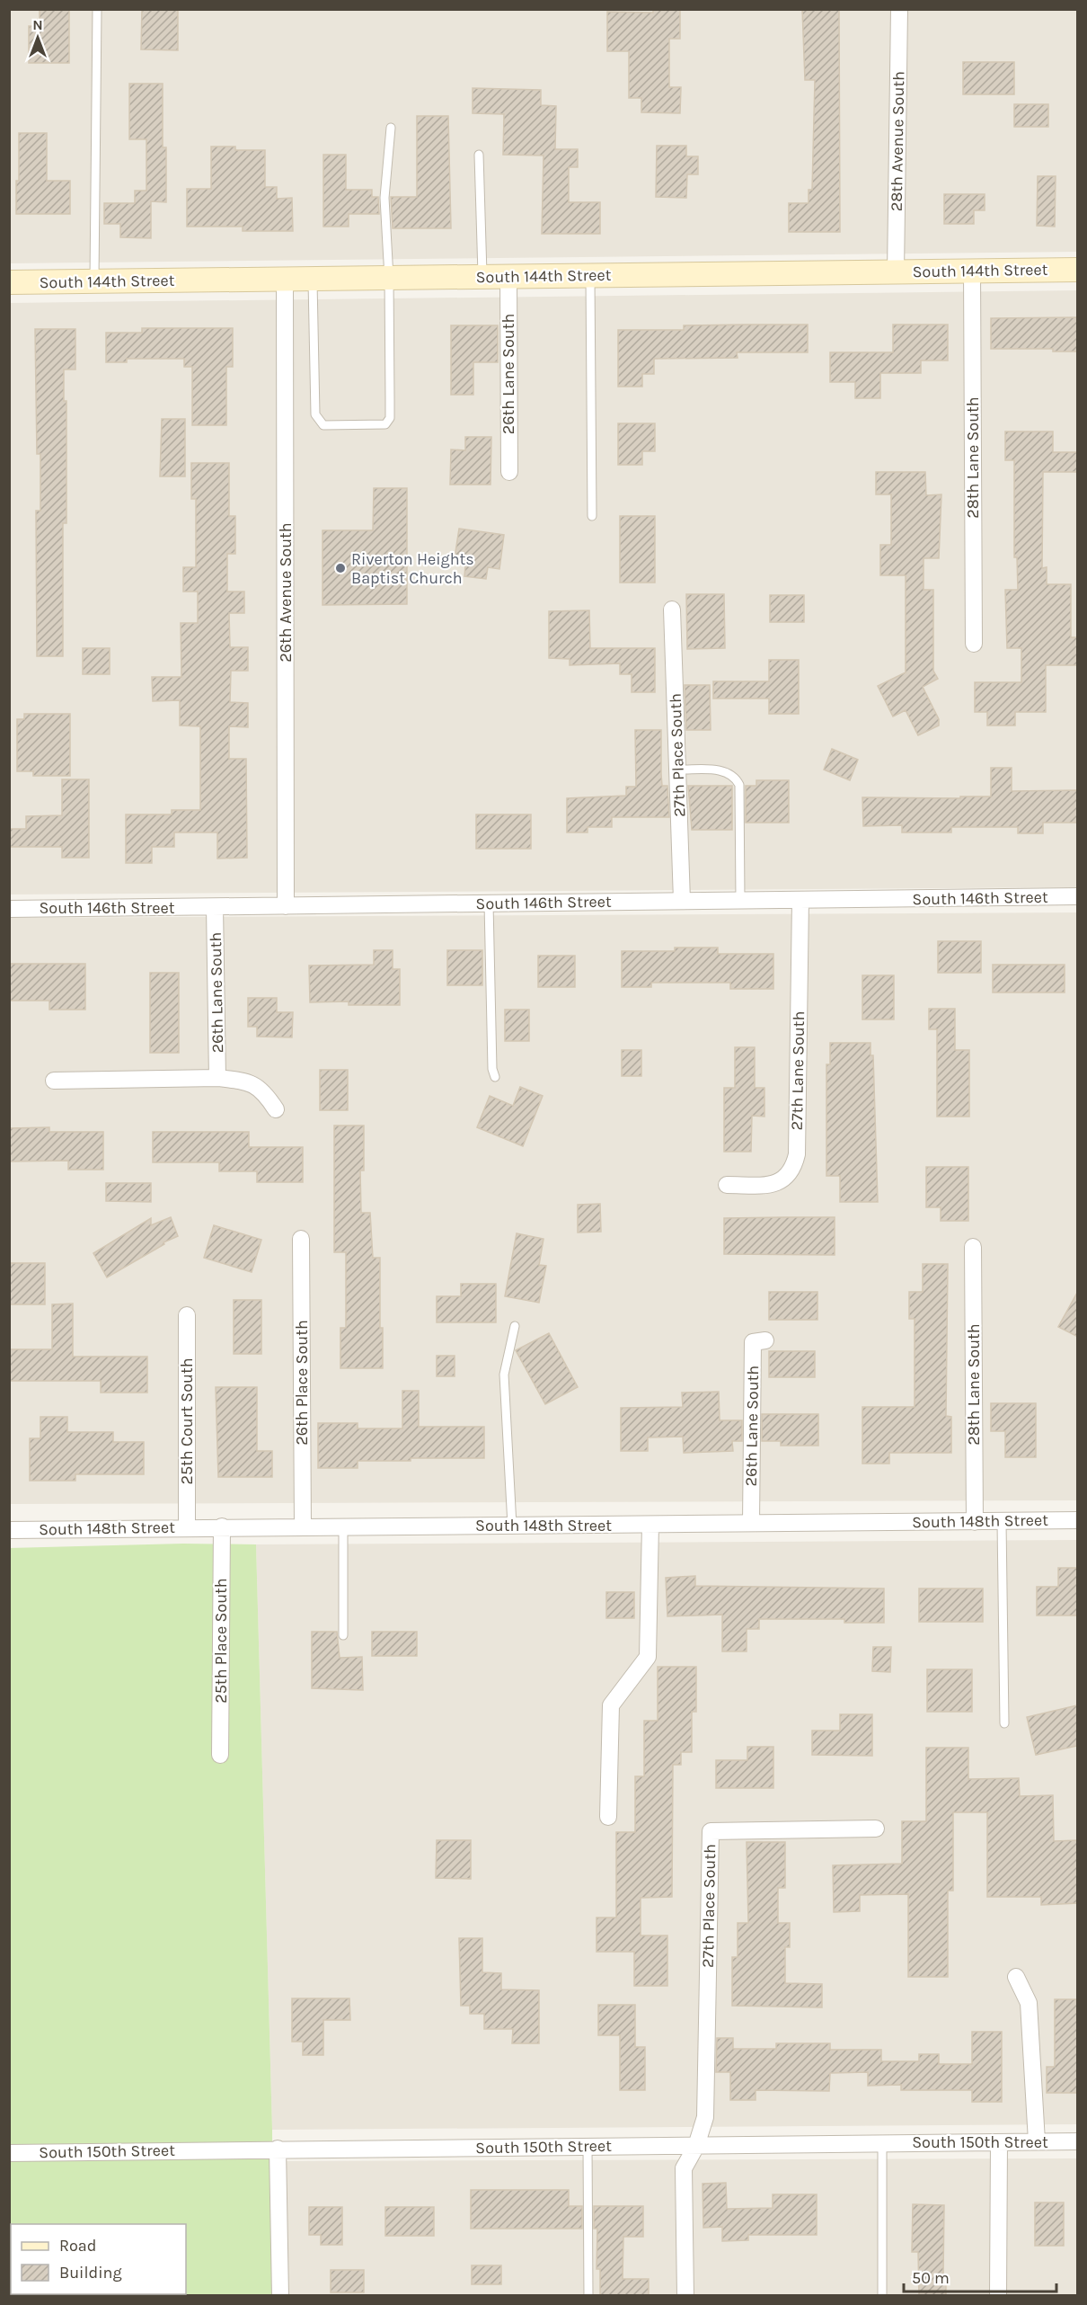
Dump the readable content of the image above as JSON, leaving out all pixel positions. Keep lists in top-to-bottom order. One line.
{"streets":{"street":["28th Avenue South","South 144th Street","26th Lane South","28th Lane South","26th Avenue South","27th Place South","South 146th Street","27th Lane South","26th Place South","25th Court South","South 148th Street","25th Place South","South 150th Street"]},"crossings":[["28th Avenue South","South 144th Street"],["South 144th Street","26th Lane South"],["South 144th Street","28th Lane South"],["South 144th Street","26th Avenue South"],["26th Lane South","South 146th Street"],["26th Lane South","South 148th Street"],["28th Lane South","South 148th Street"],["26th Avenue South","South 146th Street"],["27th Place South","South 146th Street"],["27th Place South","South 150th Street"],["South 146th Street","27th Lane South"],["26th Place South","South 148th Street"],["25th Court South","South 148th Street"],["South 148th Street","25th Place South"]],"places":["Riverton Heights Baptist Church"],"legend":["Road","Building"],"scale_bar":"50 m","north":"top"}
